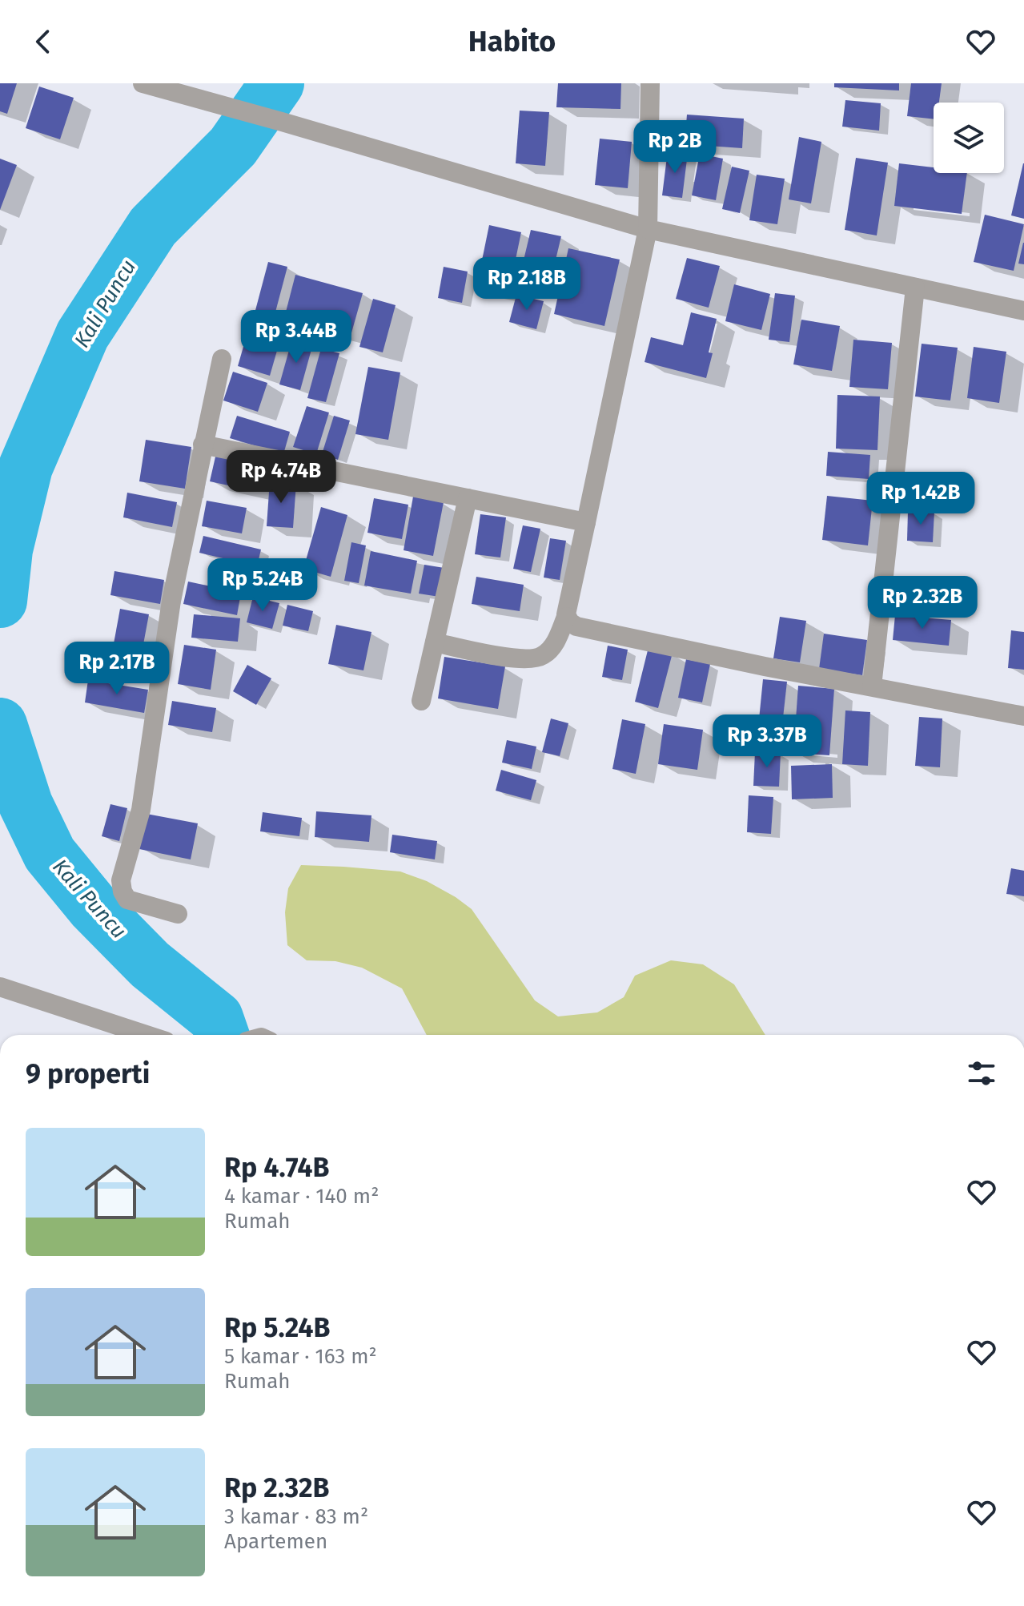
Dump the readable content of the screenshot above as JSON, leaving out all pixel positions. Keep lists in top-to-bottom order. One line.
{"water":["Kali Puncu"],"page":{"header":"Habito","price":["Rp 2B","Rp 2.18B","Rp 3.44B","Rp 4.74B","Rp 1.42B","Rp 5.24B","Rp 2.32B","Rp 2.17B","Rp 3.37B"],"heading":"9 properti","list":[{"name":"Rp 4.74B","note":"4 kamar · 140 m² · Rumah"},{"name":"Rp 5.24B","note":"5 kamar · 163 m² · Rumah"},{"name":"Rp 2.32B","note":"3 kamar · 83 m² · Apartemen"}]}}
